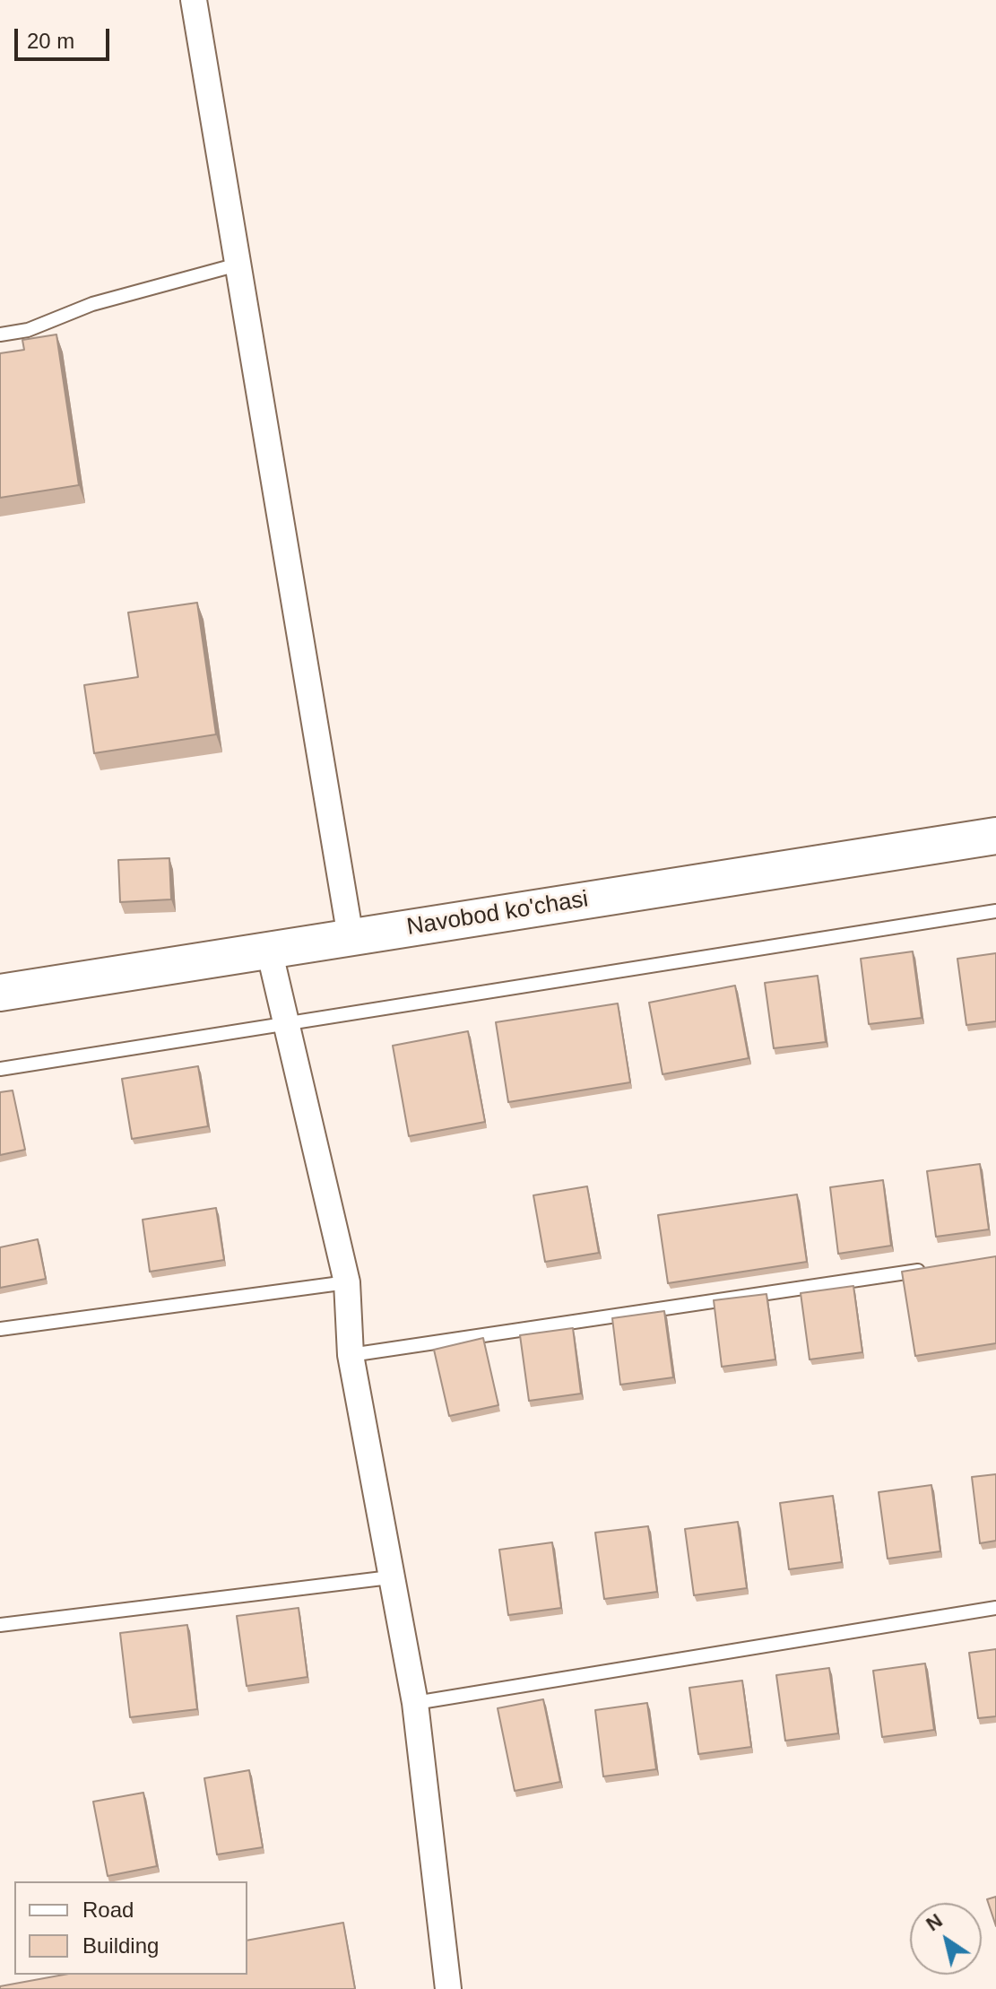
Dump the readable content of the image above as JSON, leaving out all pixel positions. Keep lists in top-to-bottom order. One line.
{"streets":{"street":["Navobod ko'chasi"]},"legend":["Road","Building"],"scale_bar":"20 m","north":"top left"}
